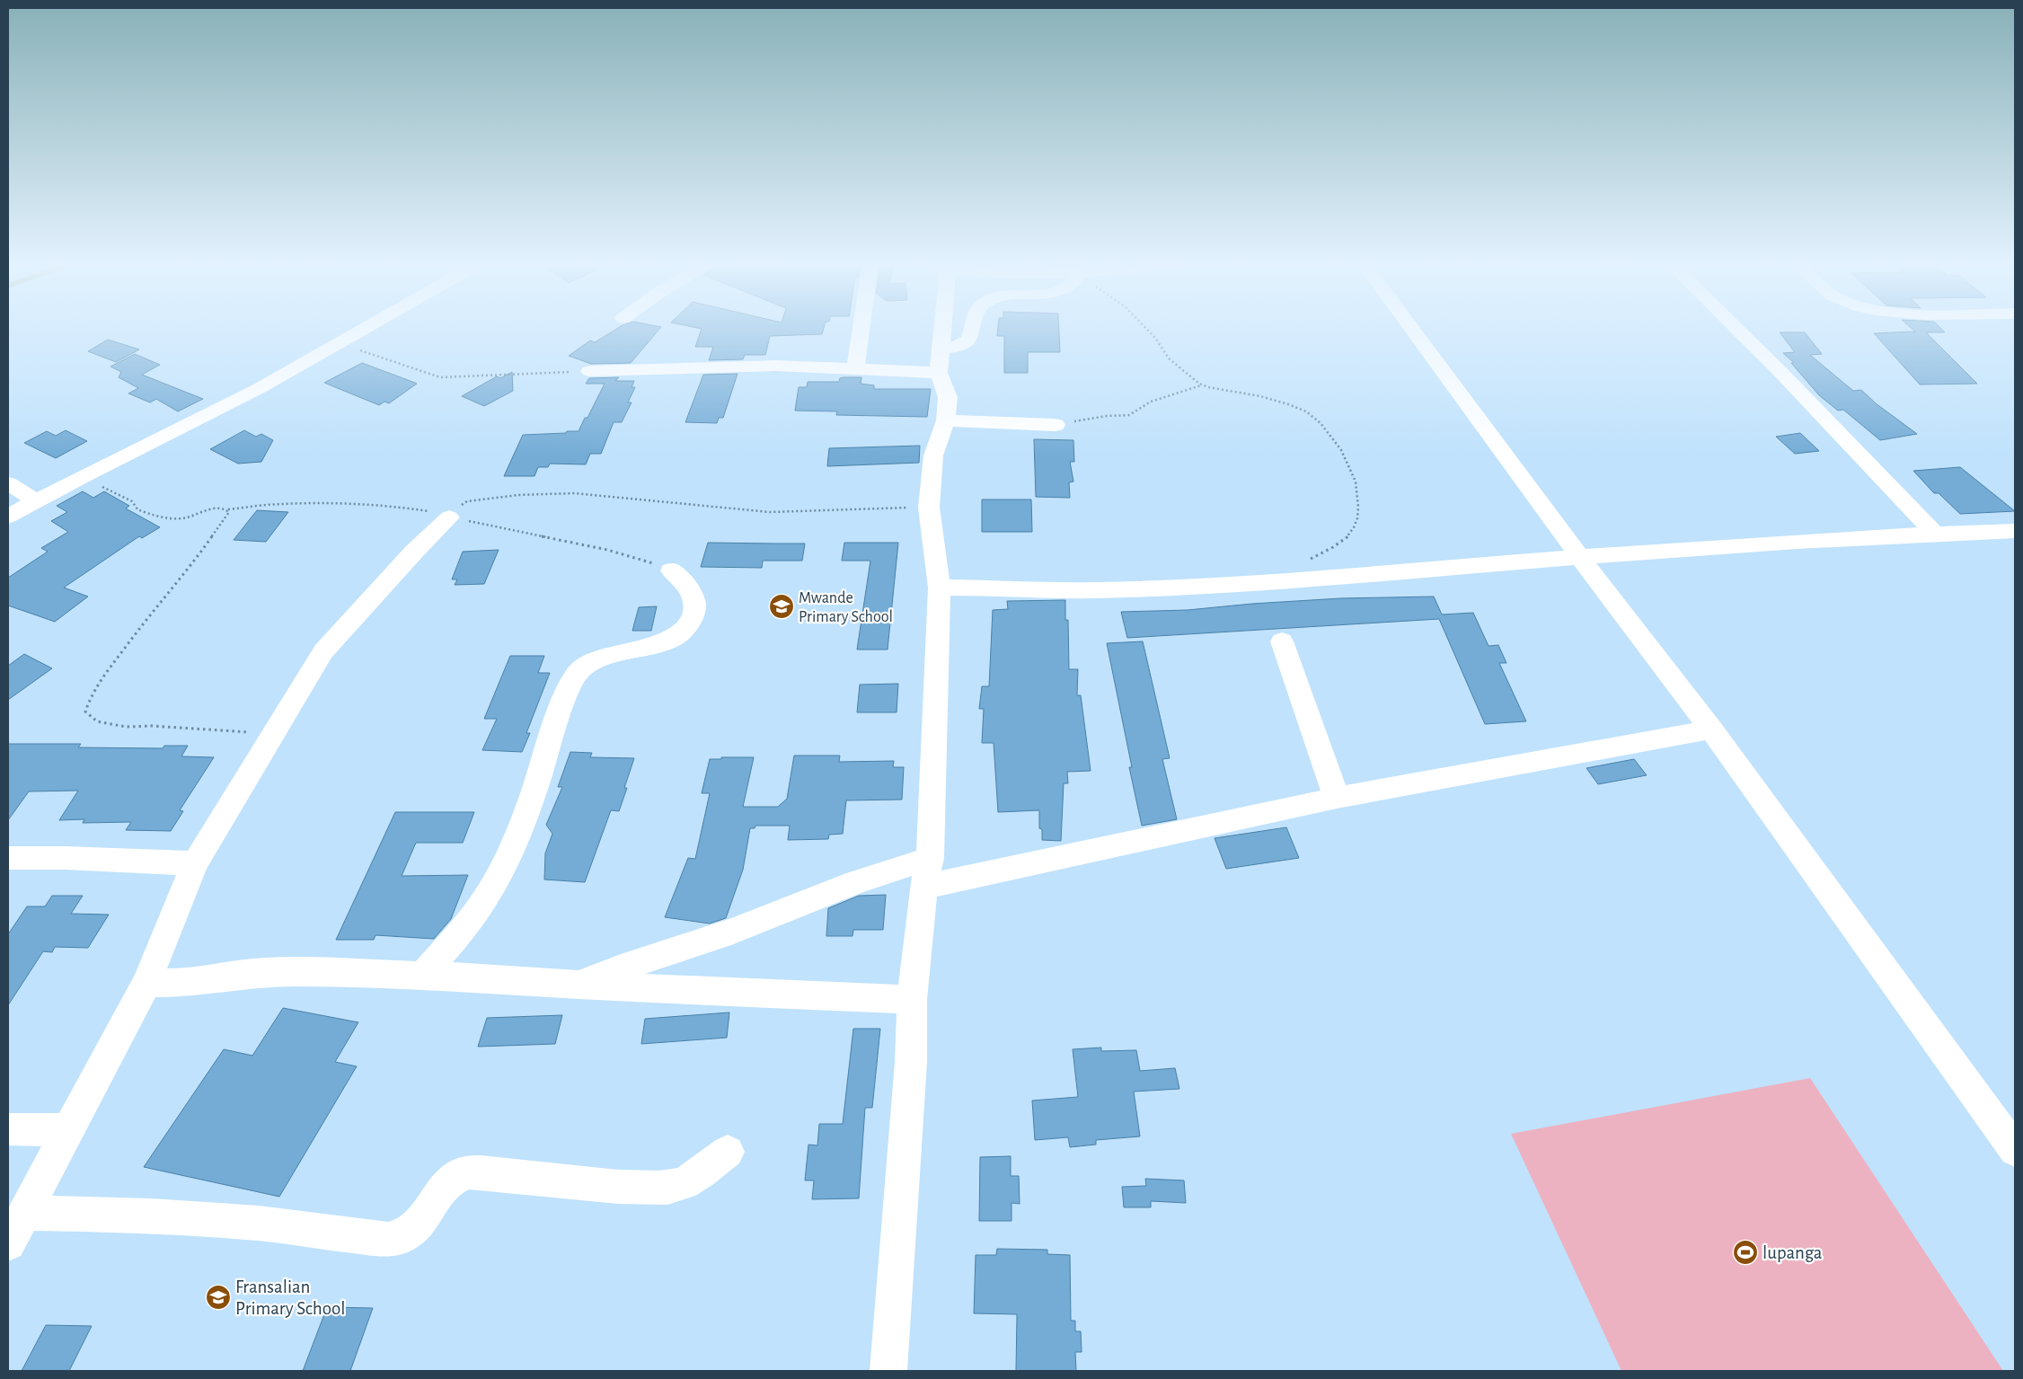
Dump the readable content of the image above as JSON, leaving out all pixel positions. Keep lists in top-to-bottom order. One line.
{"places":{"school or university":["Mwande Primary School","Fransalian Primary School"],"sports":["lupanga"]}}
